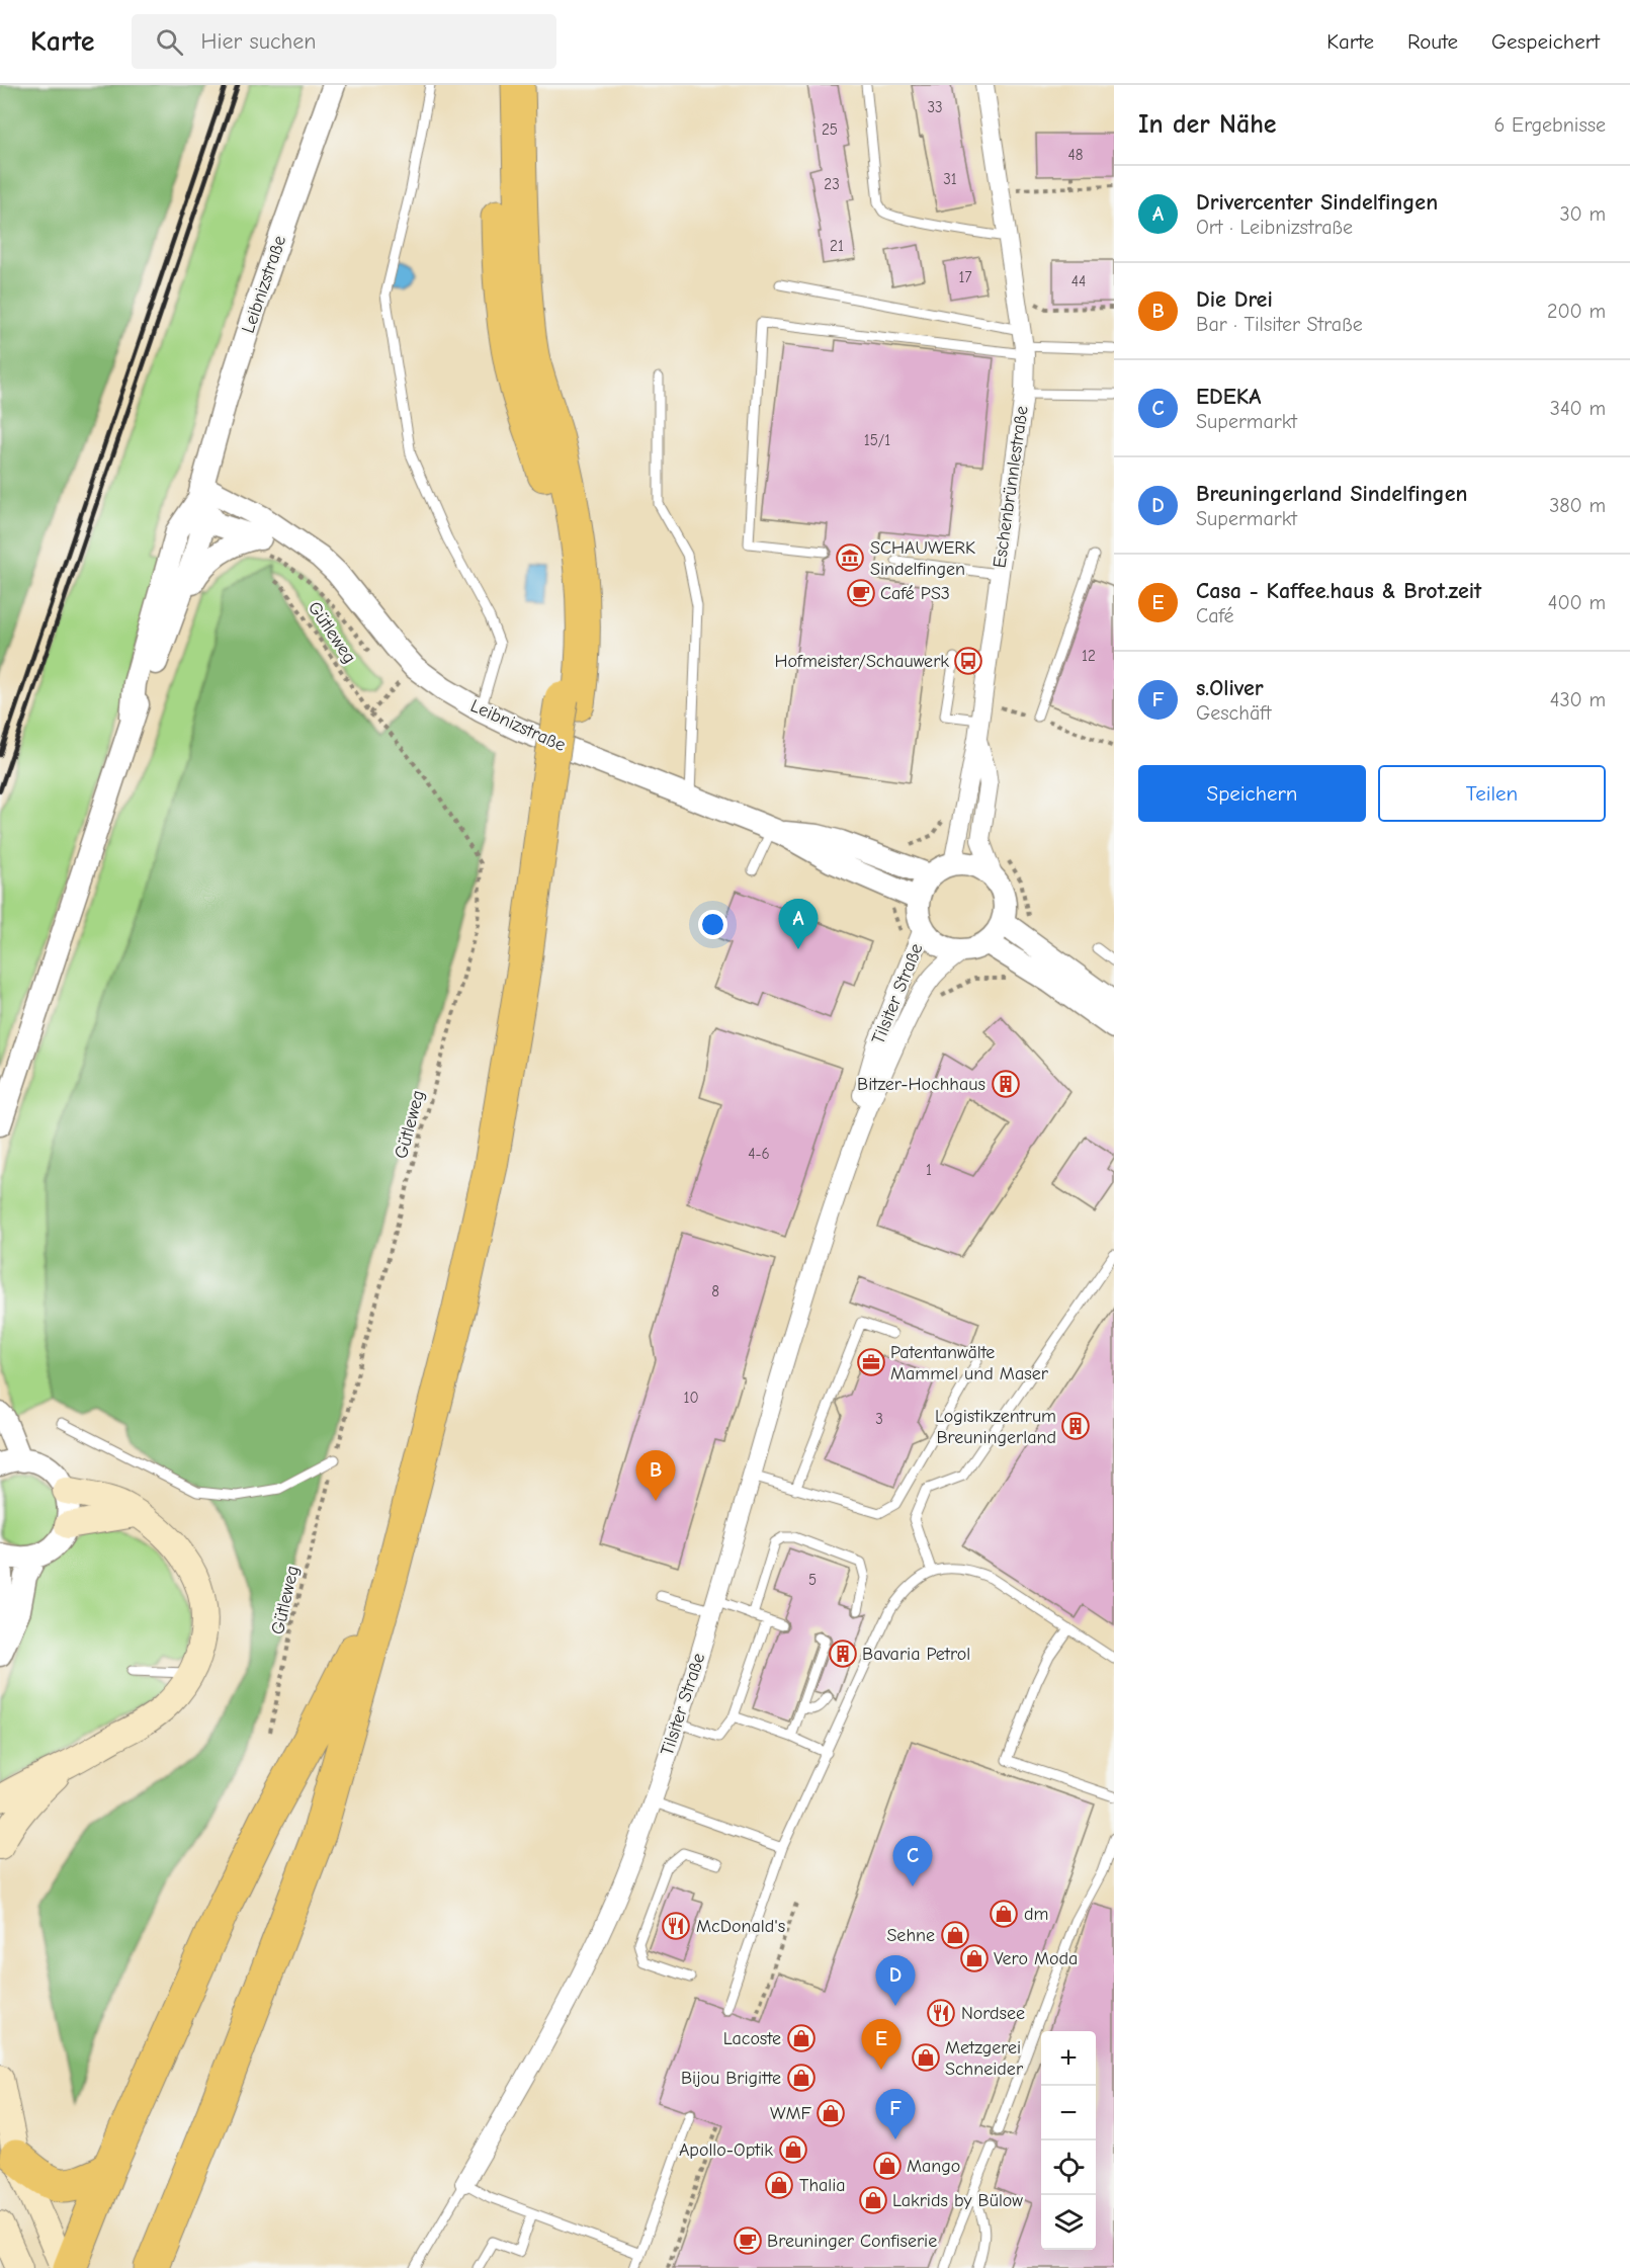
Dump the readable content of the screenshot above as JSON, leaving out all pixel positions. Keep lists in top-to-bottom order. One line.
{"streets":{"street":["Leibnizstraße","Eschenbrünnlestraße","Tilsiter Straße"],"path":["Gütleweg"]},"crossings":[["Leibnizstraße","Eschenbrünnlestraße"],["Leibnizstraße","Tilsiter Straße"],["Eschenbrünnlestraße","Tilsiter Straße"]],"places":{"museum":["SCHAUWERK Sindelfingen"],"cafe":["Café PS3","Breuninger Confiserie"],"bus stop":["Hofmeister/Schauwerk"],"building":["Bitzer-Hochhaus","Logistikzentrum Breuningerland","Bavaria Petrol"],"office":["Patentanwälte Mammel und Maser"],"shop":["dm","Sehne","Vero Moda","Lacoste","Metzgerei Schneider","Bijou Brigitte","WMF","Apollo-Optik","Mango","Thalia","Lakrids by Bülow"],"restaurant":["McDonald's","Nordsee"]},"house_numbers":["33","25","48","31","23","21","17","44","15/1","12","4-6","1","8","10","3","5"],"page":{"header":"Karte","search":"Hier suchen","nav":["Karte","Route","Gespeichert"],"heading":["In der Nähe","6 Ergebnisse"],"list":[{"mark":"A","name":"Drivercenter Sindelfingen","note":"Ort · Leibnizstraße","value":"30 m"},{"mark":"B","name":"Die Drei","note":"Bar · Tilsiter Straße","value":"200 m"},{"mark":"C","name":"EDEKA","note":"Supermarkt","value":"340 m"},{"mark":"D","name":"Breuningerland Sindelfingen","note":"Supermarkt","value":"380 m"},{"mark":"E","name":"Casa - Kaffee.haus & Brot.zeit","note":"Café","value":"400 m"},{"mark":"F","name":"s.Oliver","note":"Geschäft","value":"430 m"}],"buttons":["Speichern","Teilen"],"pins":["A","B","C","D","E","F"],"map_buttons":["+","−"]}}
